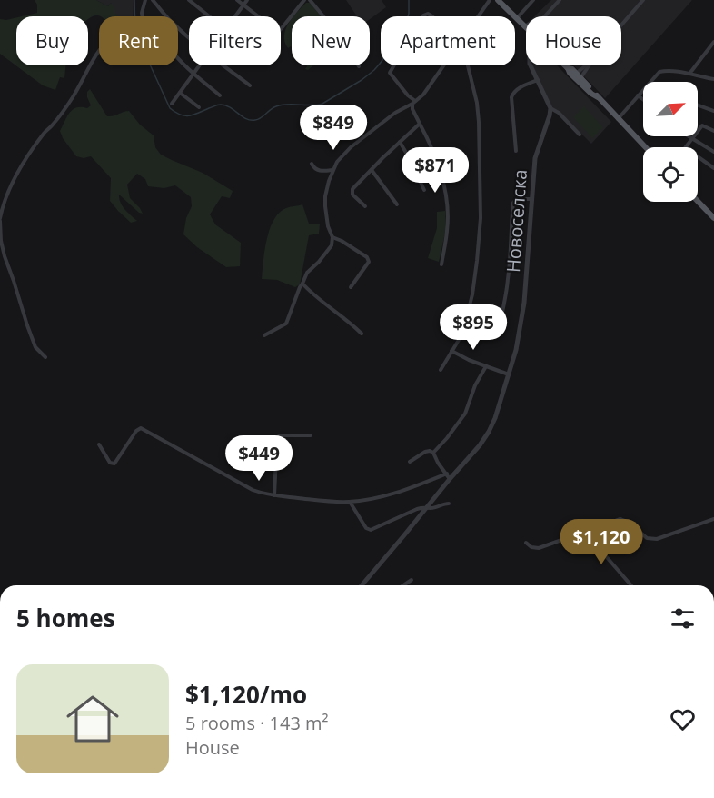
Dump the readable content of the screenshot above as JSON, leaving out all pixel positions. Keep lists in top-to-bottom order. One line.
{"streets":{"street":["Новоселска"]},"north":"top right","page":{"chip":["Buy","Rent","Filters","New","Apartment","House"],"price":["$849","$871","$895","$449","$1,120"],"heading":"5 homes","list":[{"name":"$1,120/mo","note":"5 rooms · 143 m² · House"}]}}
